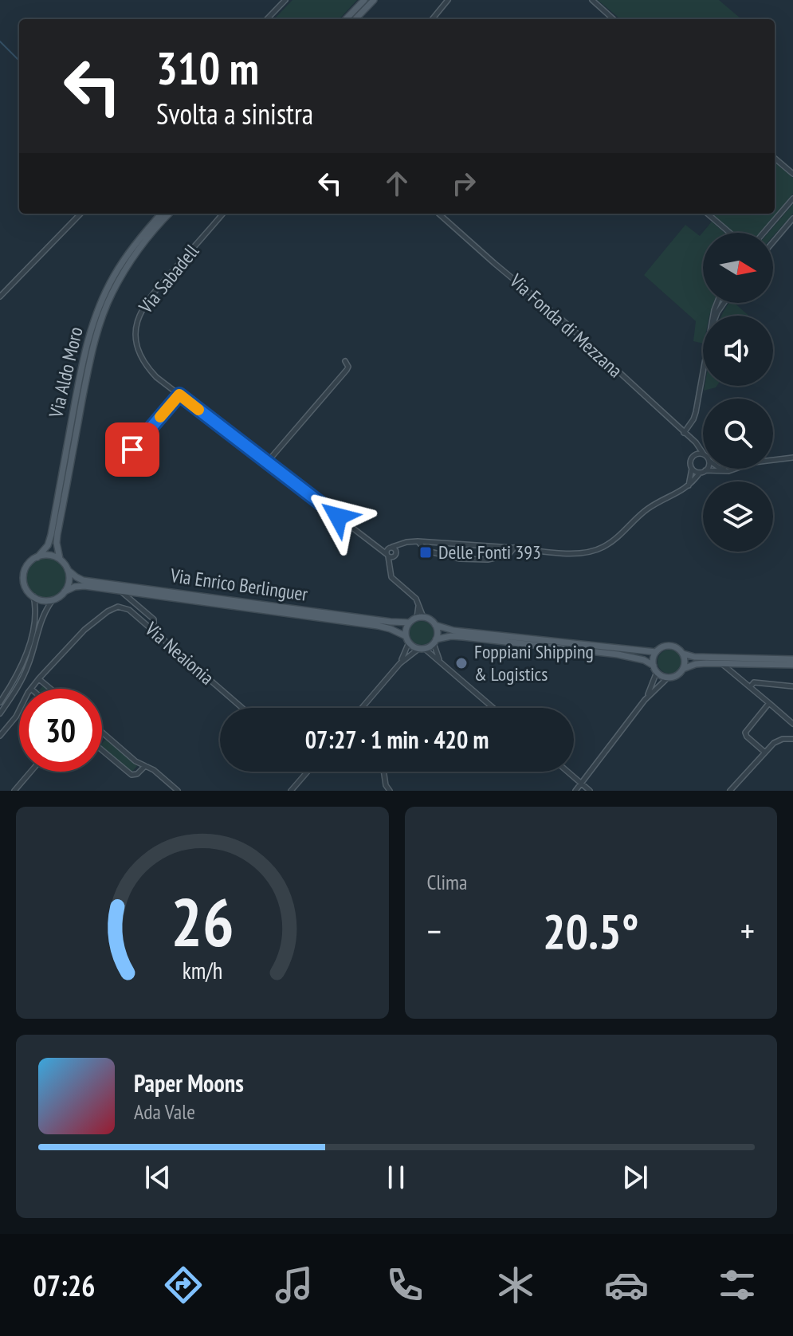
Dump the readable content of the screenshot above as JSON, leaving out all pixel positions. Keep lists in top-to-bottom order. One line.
{"streets":{"main road":["Via Aldo Moro","Via Enrico Berlinguer"],"street":["Via Sabadell","Via Fonda di Mezzana","Via Neaionia"]},"crossings":[["Via Aldo Moro","Via Enrico Berlinguer"]],"places":{"transit":["Delle Fonti 393"],"other":["Foppiani Shipping & Logistics"]},"north":"right","page":{"turn":["310 m","Svolta a sinistra"],"limit":"30","trip":"07:27 · 1 min · 420 m","tile":"Clima","heat":["−","20.5°","+"],"song":["Paper Moons","Ada Vale"],"tabs":"07:26","gauge":["26","km/h"]}}
